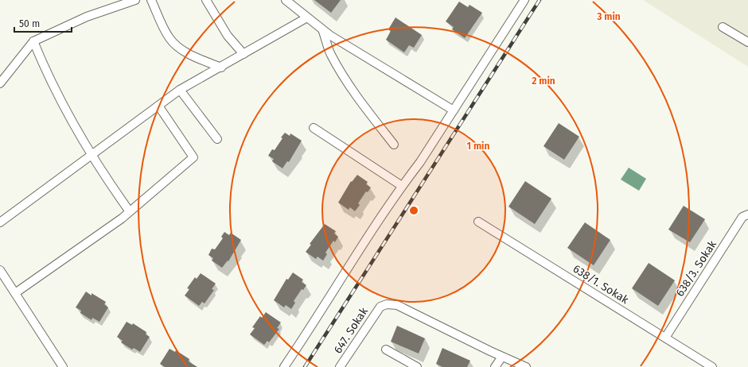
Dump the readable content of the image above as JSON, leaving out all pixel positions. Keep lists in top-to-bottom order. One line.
{"streets":{"street":["638/3. Sokak","638/1. Sokak","647. Sokak"]},"crossings":[["638/3. Sokak","638/1. Sokak"]],"scale_bar":"50 m","rings":["3 min","2 min","1 min"]}
